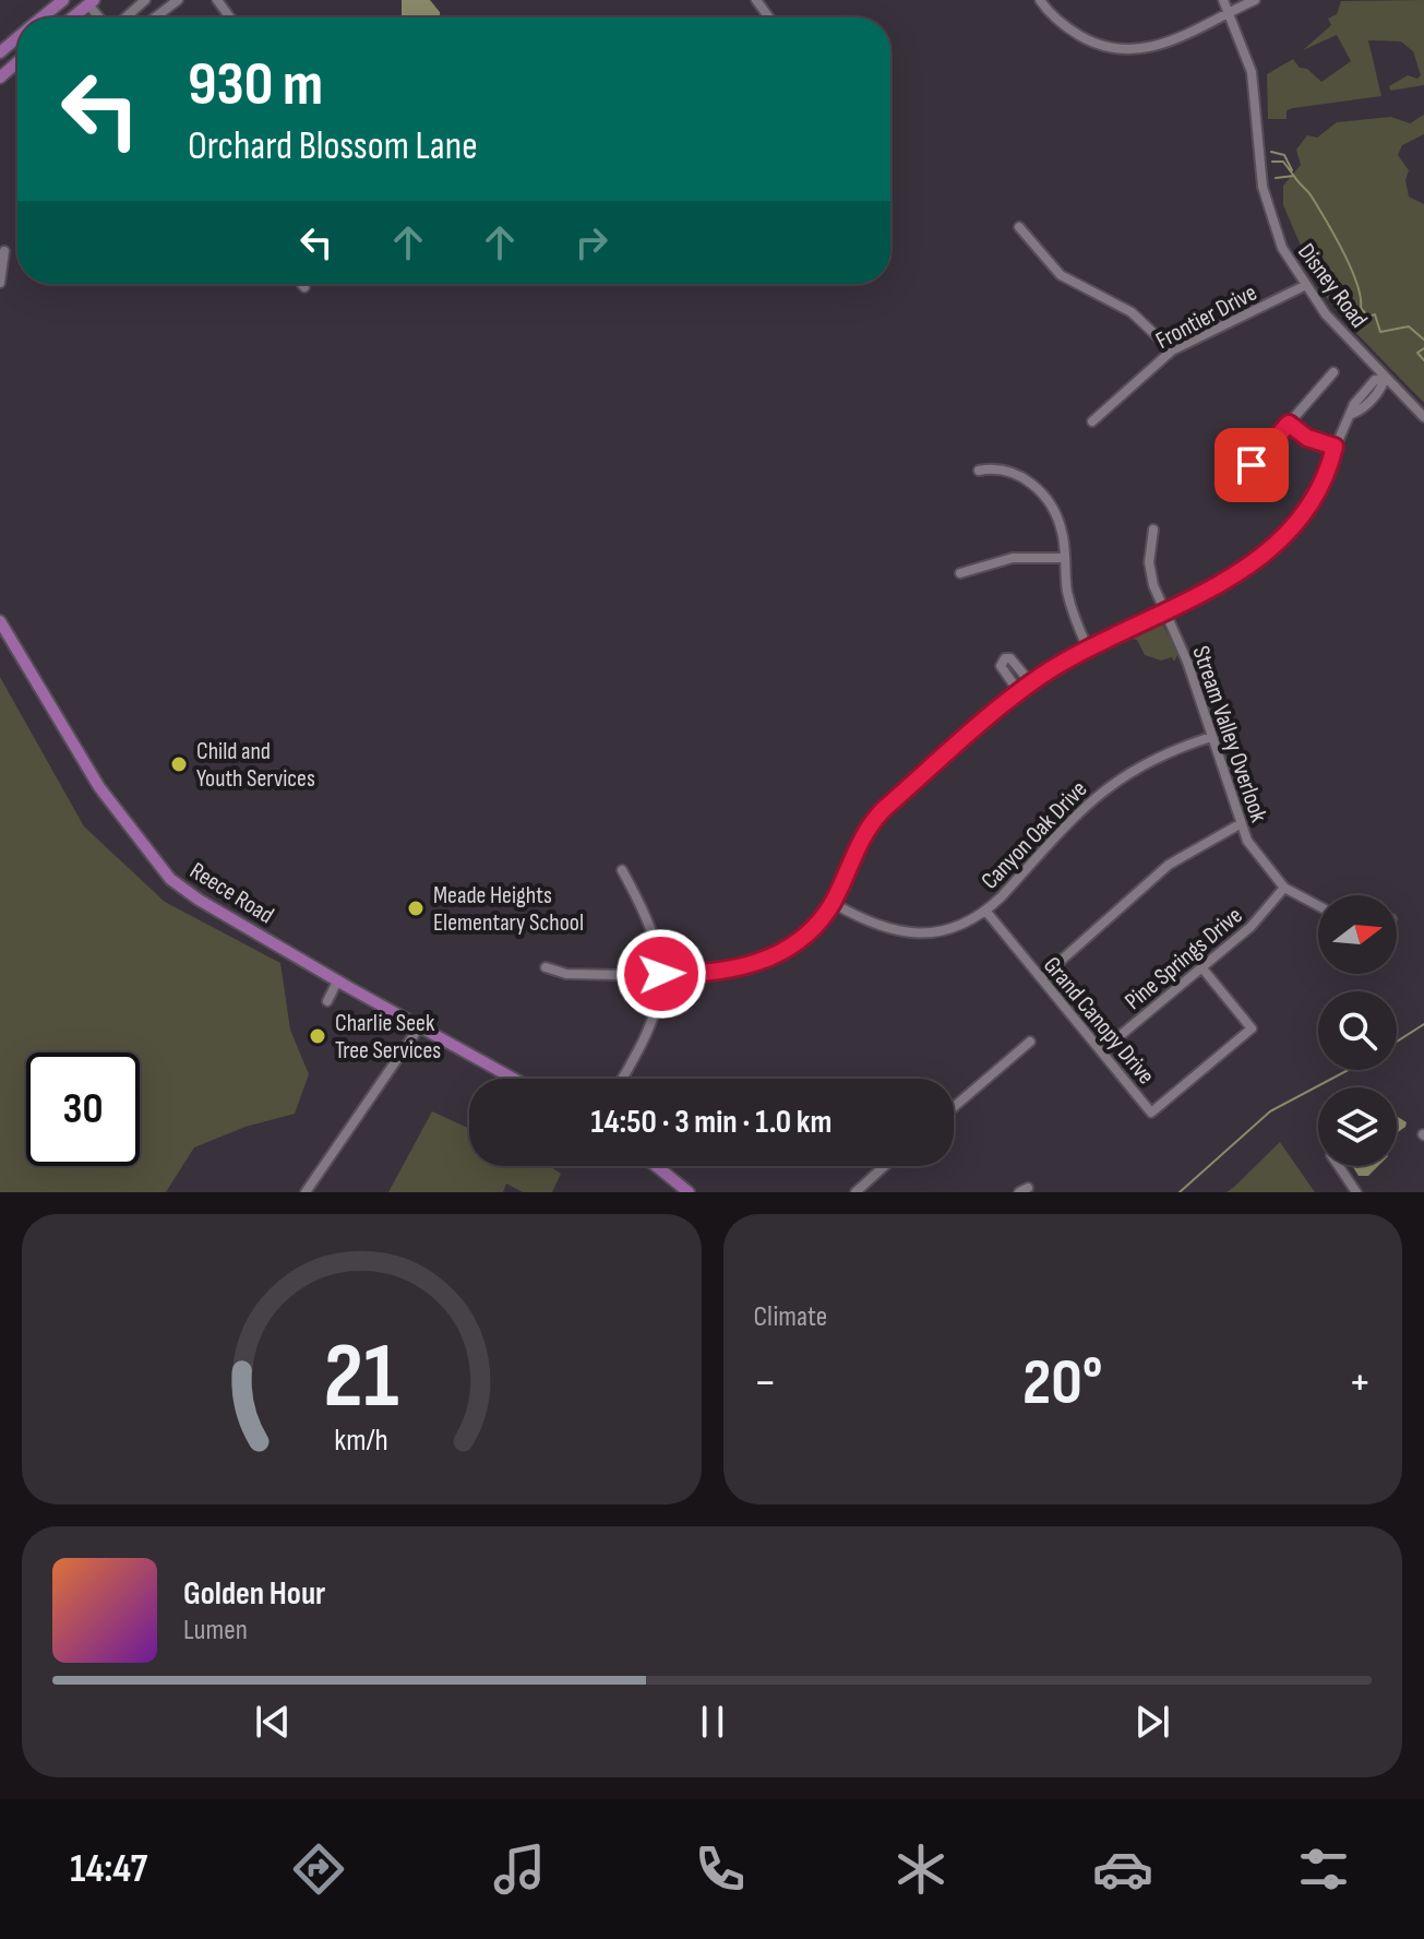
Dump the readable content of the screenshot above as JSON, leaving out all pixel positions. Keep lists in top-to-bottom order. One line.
{"streets":{"main road":["Reece Road"],"street":["Disney Road","Frontier Drive","Stream Valley Overlook","Canyon Oak Drive","Pine Springs Drive","Grand Canopy Drive"]},"crossings":[["Disney Road","Frontier Drive"],["Stream Valley Overlook","Canyon Oak Drive"],["Stream Valley Overlook","Pine Springs Drive"],["Canyon Oak Drive","Grand Canopy Drive"],["Pine Springs Drive","Grand Canopy Drive"]],"places":["Child and Youth Services","Meade Heights Elementary School","Charlie Seek Tree Services"],"north":"right","page":{"turn":["930 m","Orchard Blossom Lane"],"limit":"30","trip":"14:50 · 3 min · 1.0 km","tile":"Climate","heat":["−","20°","+"],"song":["Golden Hour","Lumen"],"tabs":"14:47","gauge":["21","km/h"]}}
